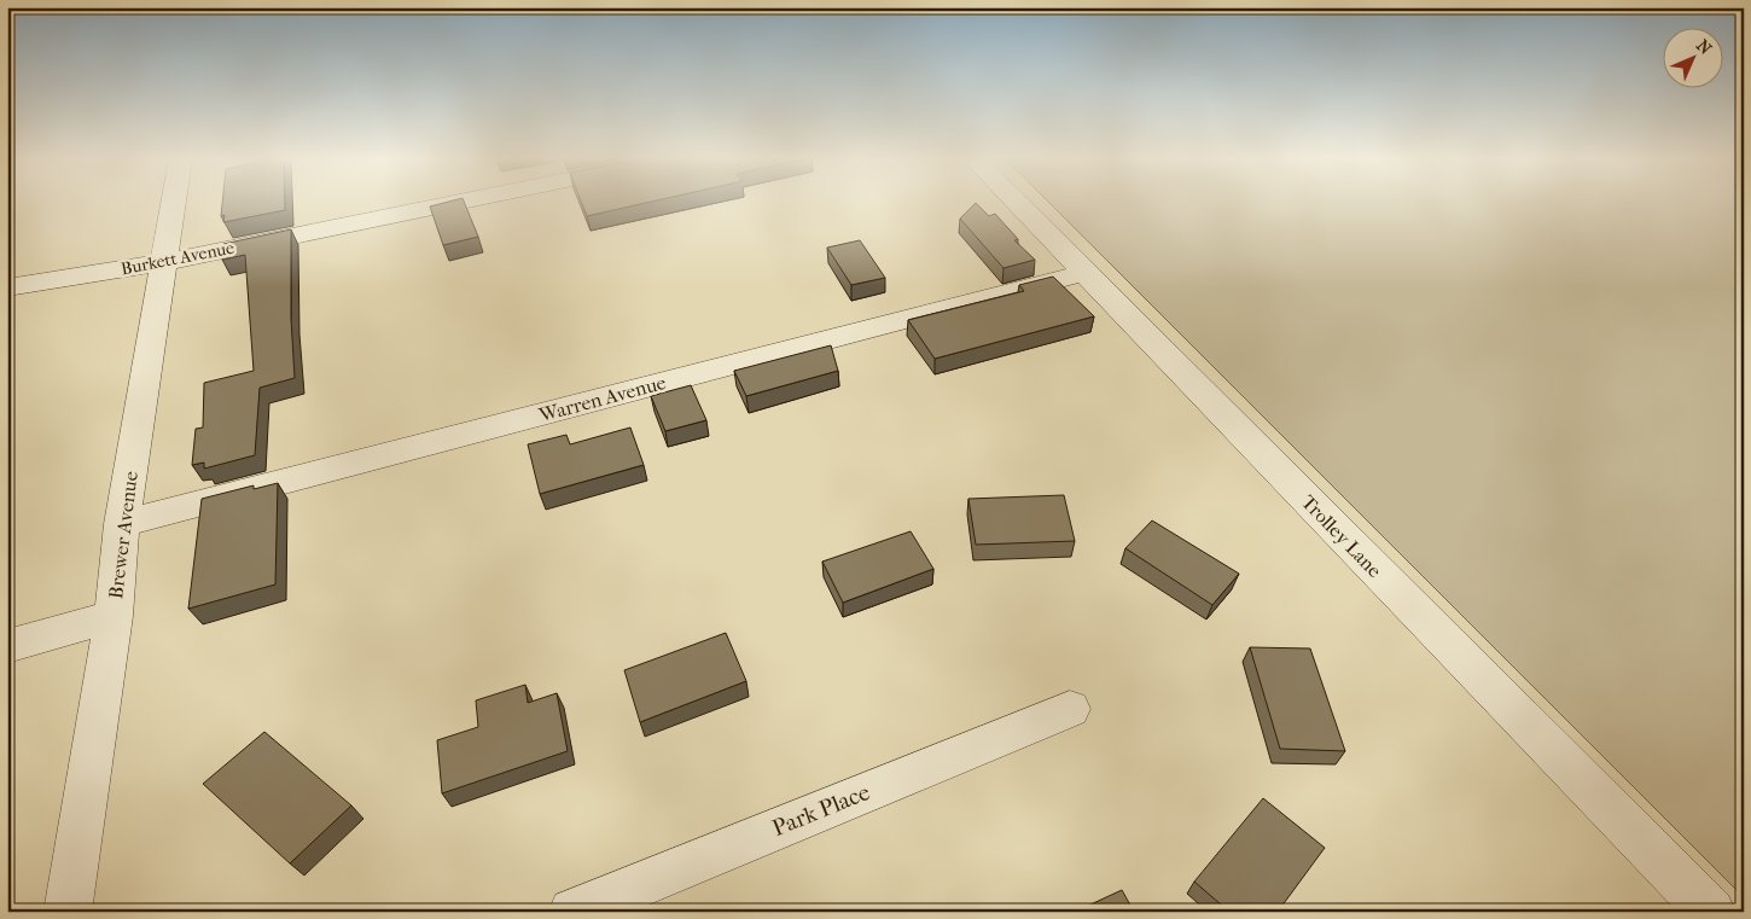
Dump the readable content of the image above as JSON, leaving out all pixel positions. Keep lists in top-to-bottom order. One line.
{"streets":{"street":["Burkett Avenue","Warren Avenue","Brewer Avenue","Trolley Lane","Park Place"]},"crossings":[["Burkett Avenue","Brewer Avenue"],["Warren Avenue","Brewer Avenue"],["Warren Avenue","Trolley Lane"]],"north":"top right"}
